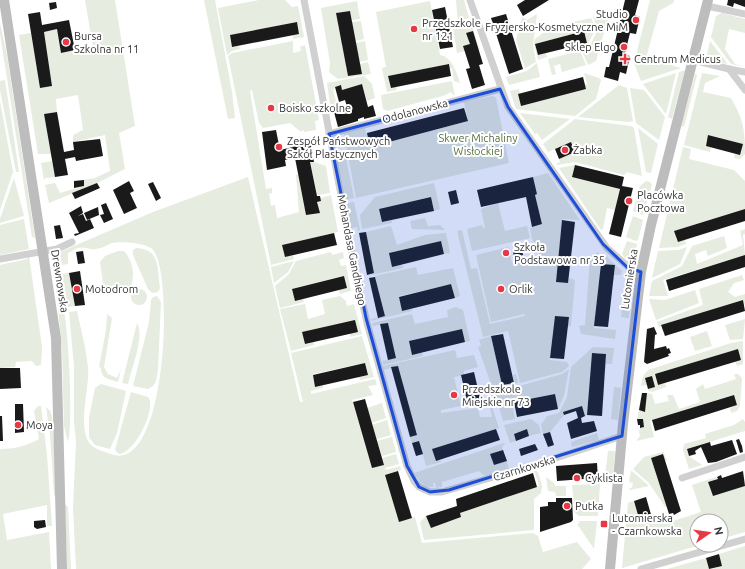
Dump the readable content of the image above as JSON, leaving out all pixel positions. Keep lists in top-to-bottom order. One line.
{"streets":{"main road":["Lutomierska","Drewnowska"],"street":["Odolanowska","Mohandasa Gandhiego","Czarnkowska"]},"crossings":[["Odolanowska","Mohandasa Gandhiego"],["Mohandasa Gandhiego","Czarnkowska"],["Lutomierska","Czarnkowska"]],"parks":["Skwer Michaliny Wisłockiej"],"places":{"other":["Studio Fryzjersko-Kosmetyczne MiM","Przedszkole nr 121","Bursa Szkolna nr 11","Sklep Elgo","Boisko szkolne","Zespół Państwowych Szkół Plastycznych","Żabka","Placówka Pocztowa","Szkoła Podstawowa nr 35","Motodrom","Orlik","Przedszkole Miejskie nr 73","Moya","Cyklista","Putka"],"health":["Centrum Medicus"],"transit":["Lutomierska - Czarnkowska"]},"north":"right"}
